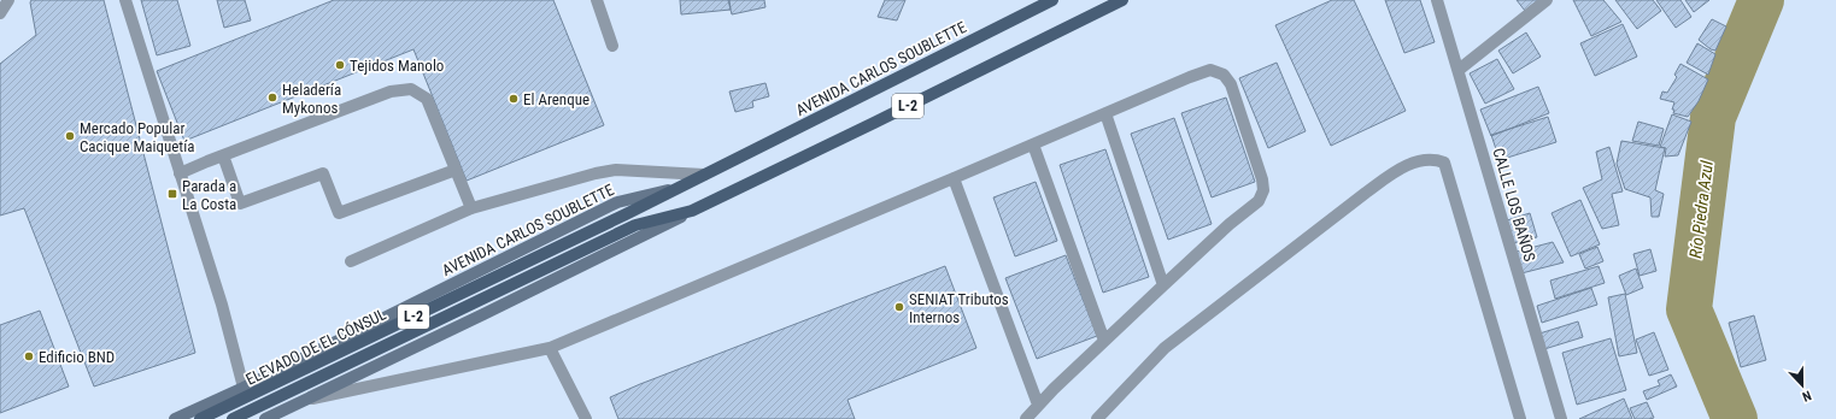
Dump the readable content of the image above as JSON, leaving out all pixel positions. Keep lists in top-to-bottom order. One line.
{"streets":{"main road":["AVENIDA CARLOS SOUBLETTE","L-2","ELEVADO DE EL CÓNSUL"],"street":["CALLE LOS BAÑOS"]},"crossings":[["AVENIDA CARLOS SOUBLETTE","ELEVADO DE EL CÓNSUL"],["L-2","ELEVADO DE EL CÓNSUL"]],"water":["Río Piedra Azul"],"places":{"other":["Tejidos Manolo","Heladería Mykonos","El Arenque","Mercado Popular Cacique Maiquetía","SENIAT Tributos Internos","Edificio BND"],"transit":["Parada a La Costa"]},"north":"bottom"}
